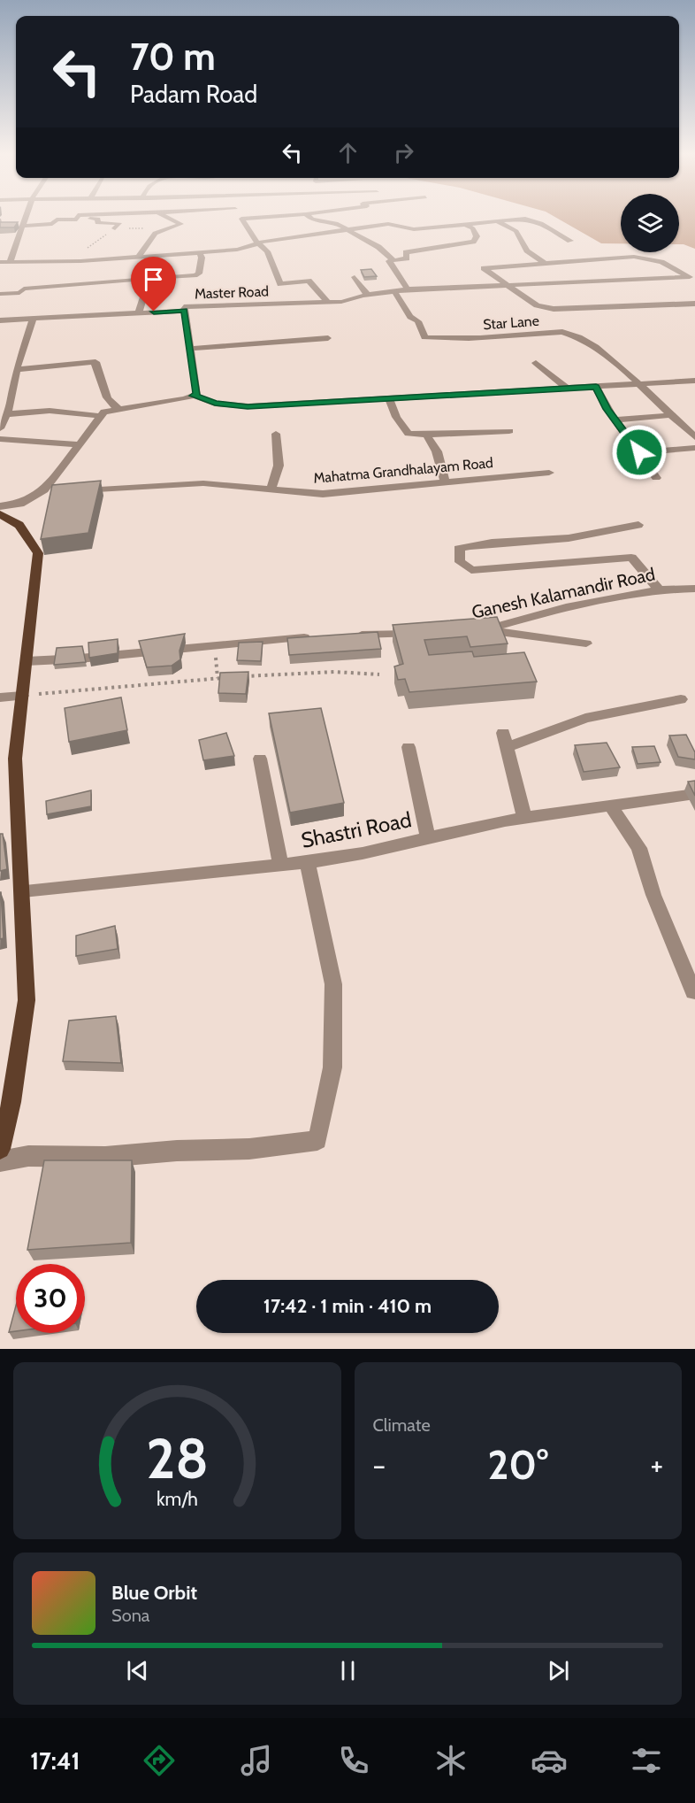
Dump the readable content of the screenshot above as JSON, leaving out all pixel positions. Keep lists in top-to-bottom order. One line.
{"streets":{"street":["Master Road","Star Lane","Mahatma Grandhalayam Road","Ganesh Kalamandir Road","Shastri Road"]},"crossings":[["Master Road","Star Lane"]],"page":{"turn":["70 m","Padam Road"],"limit":"30","trip":"17:42 · 1 min · 410 m","tile":"Climate","heat":["−","20°","+"],"song":["Blue Orbit","Sona"],"tabs":"17:41","gauge":["28","km/h"]}}
